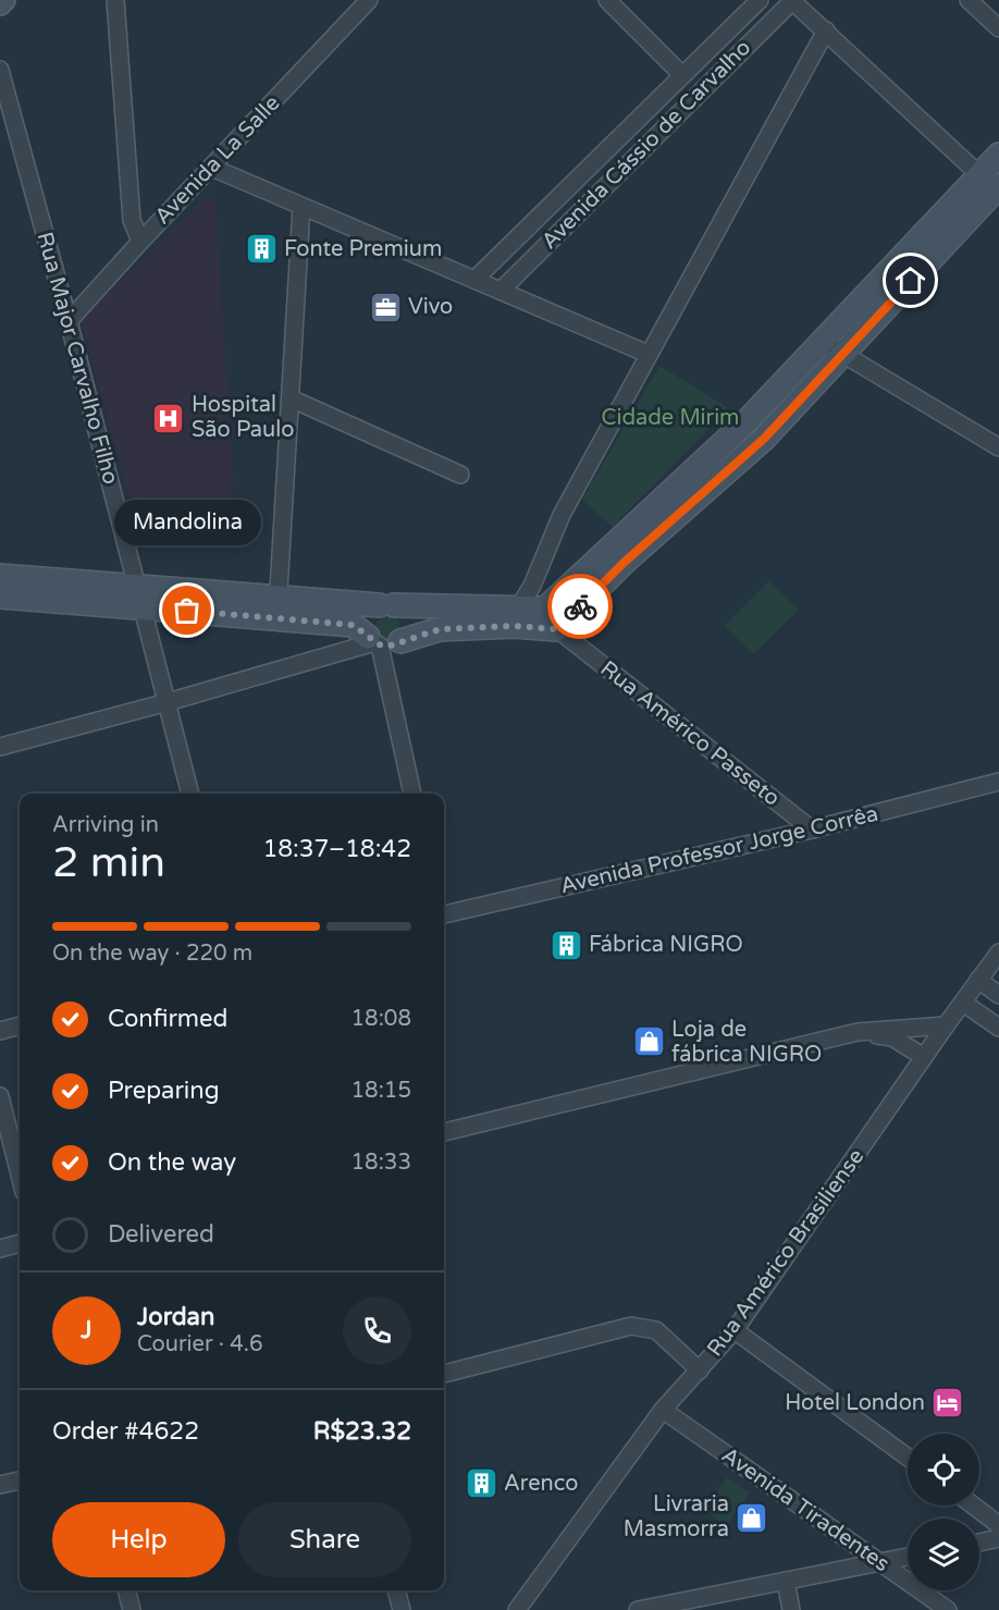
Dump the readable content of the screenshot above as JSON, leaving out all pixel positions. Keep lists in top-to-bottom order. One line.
{"streets":{"street":["Avenida Cássio de Carvalho","Avenida La Salle","Rua Major Carvalho Filho","Rua Américo Passeto","Avenida Professor Jorge Corrêa","Rua Américo Brasiliense","Avenida Tiradentes"]},"crossings":[["Avenida La Salle","Rua Major Carvalho Filho"],["Rua Américo Passeto","Avenida Professor Jorge Corrêa"],["Rua Américo Brasiliense","Avenida Tiradentes"]],"parks":["Cidade Mirim"],"places":{"building":["Fonte Premium","Fábrica NIGRO","Arenco"],"office":["Vivo"],"hospital":["Hospital São Paulo"],"other":["Mandolina"],"shop":["Loja de fábrica NIGRO","Livraria Masmorra"],"hotel":["Hotel London"]},"page":{"bubble":"Mandolina","heading":["2 min","Arriving in","18:37–18:42"],"panel":["Jordan","Courier · 4.6","Order #4622","R$23.32"],"bar":"On the way · 220 m","list":[["Confirmed","18:08"],["Preparing","18:15"],["On the way","18:33"],"Delivered"],"round":"J","buttons":["Help","Share"]}}
